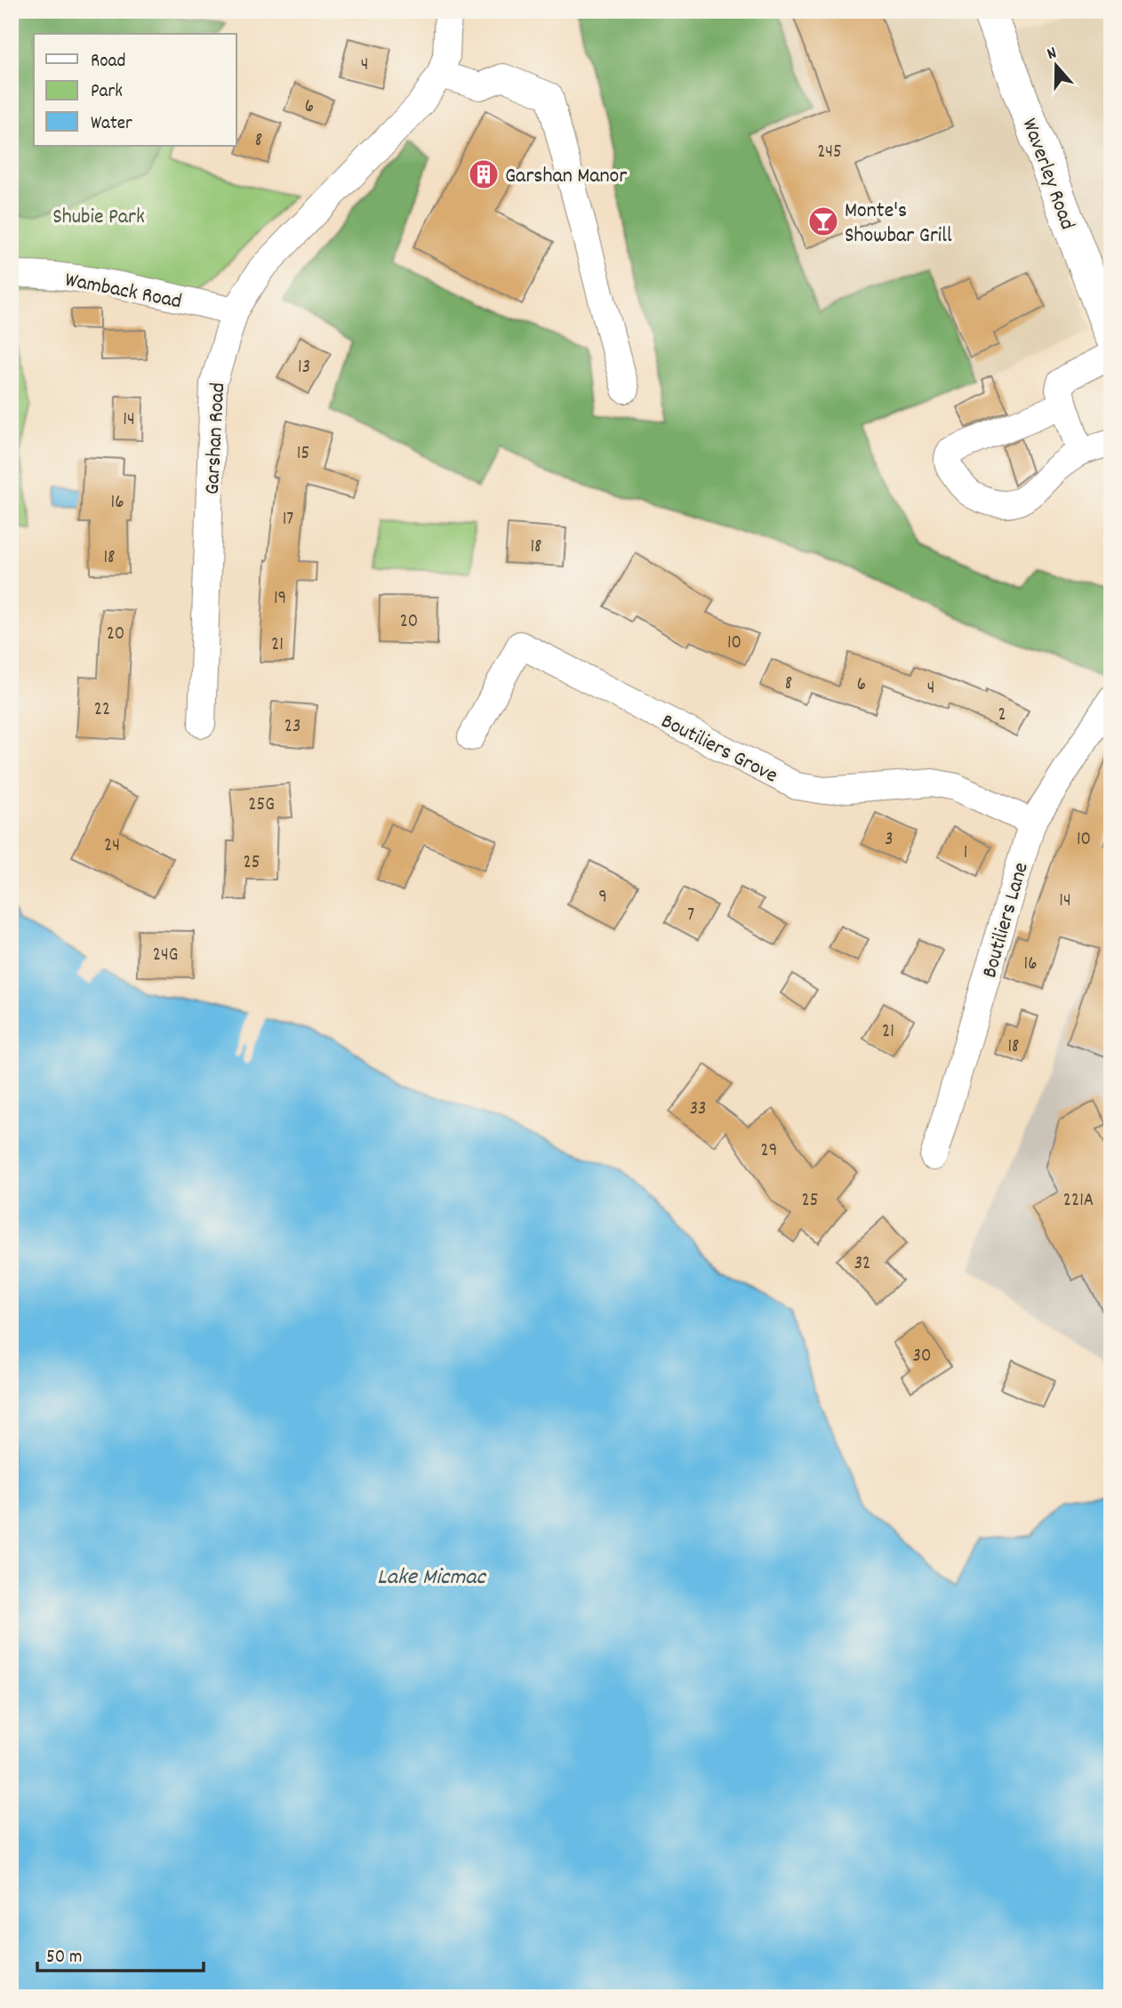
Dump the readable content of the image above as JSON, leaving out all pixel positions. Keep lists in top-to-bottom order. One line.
{"streets":{"main road":["Waverley Road"],"street":["Wamback Road","Garshan Road","Boutiliers Grove","Boutiliers Lane"]},"crossings":[["Wamback Road","Garshan Road"],["Boutiliers Grove","Boutiliers Lane"]],"water":["Lake Micmac"],"parks":["Shubie Park"],"places":{"building":["Garshan Manor"],"bar":["Monte's Showbar Grill"]},"house_numbers":["4","6","8","245","13","14","15","16","17","18","18","19","20","20","10","21","8","6","4","22","2","23","25G","3","10","24","1","25","9","14","7","24G","16","21","18","33","29","25","221A","32","30"],"legend":["Road","Park","Water"],"scale_bar":"50 m","north":"top"}
